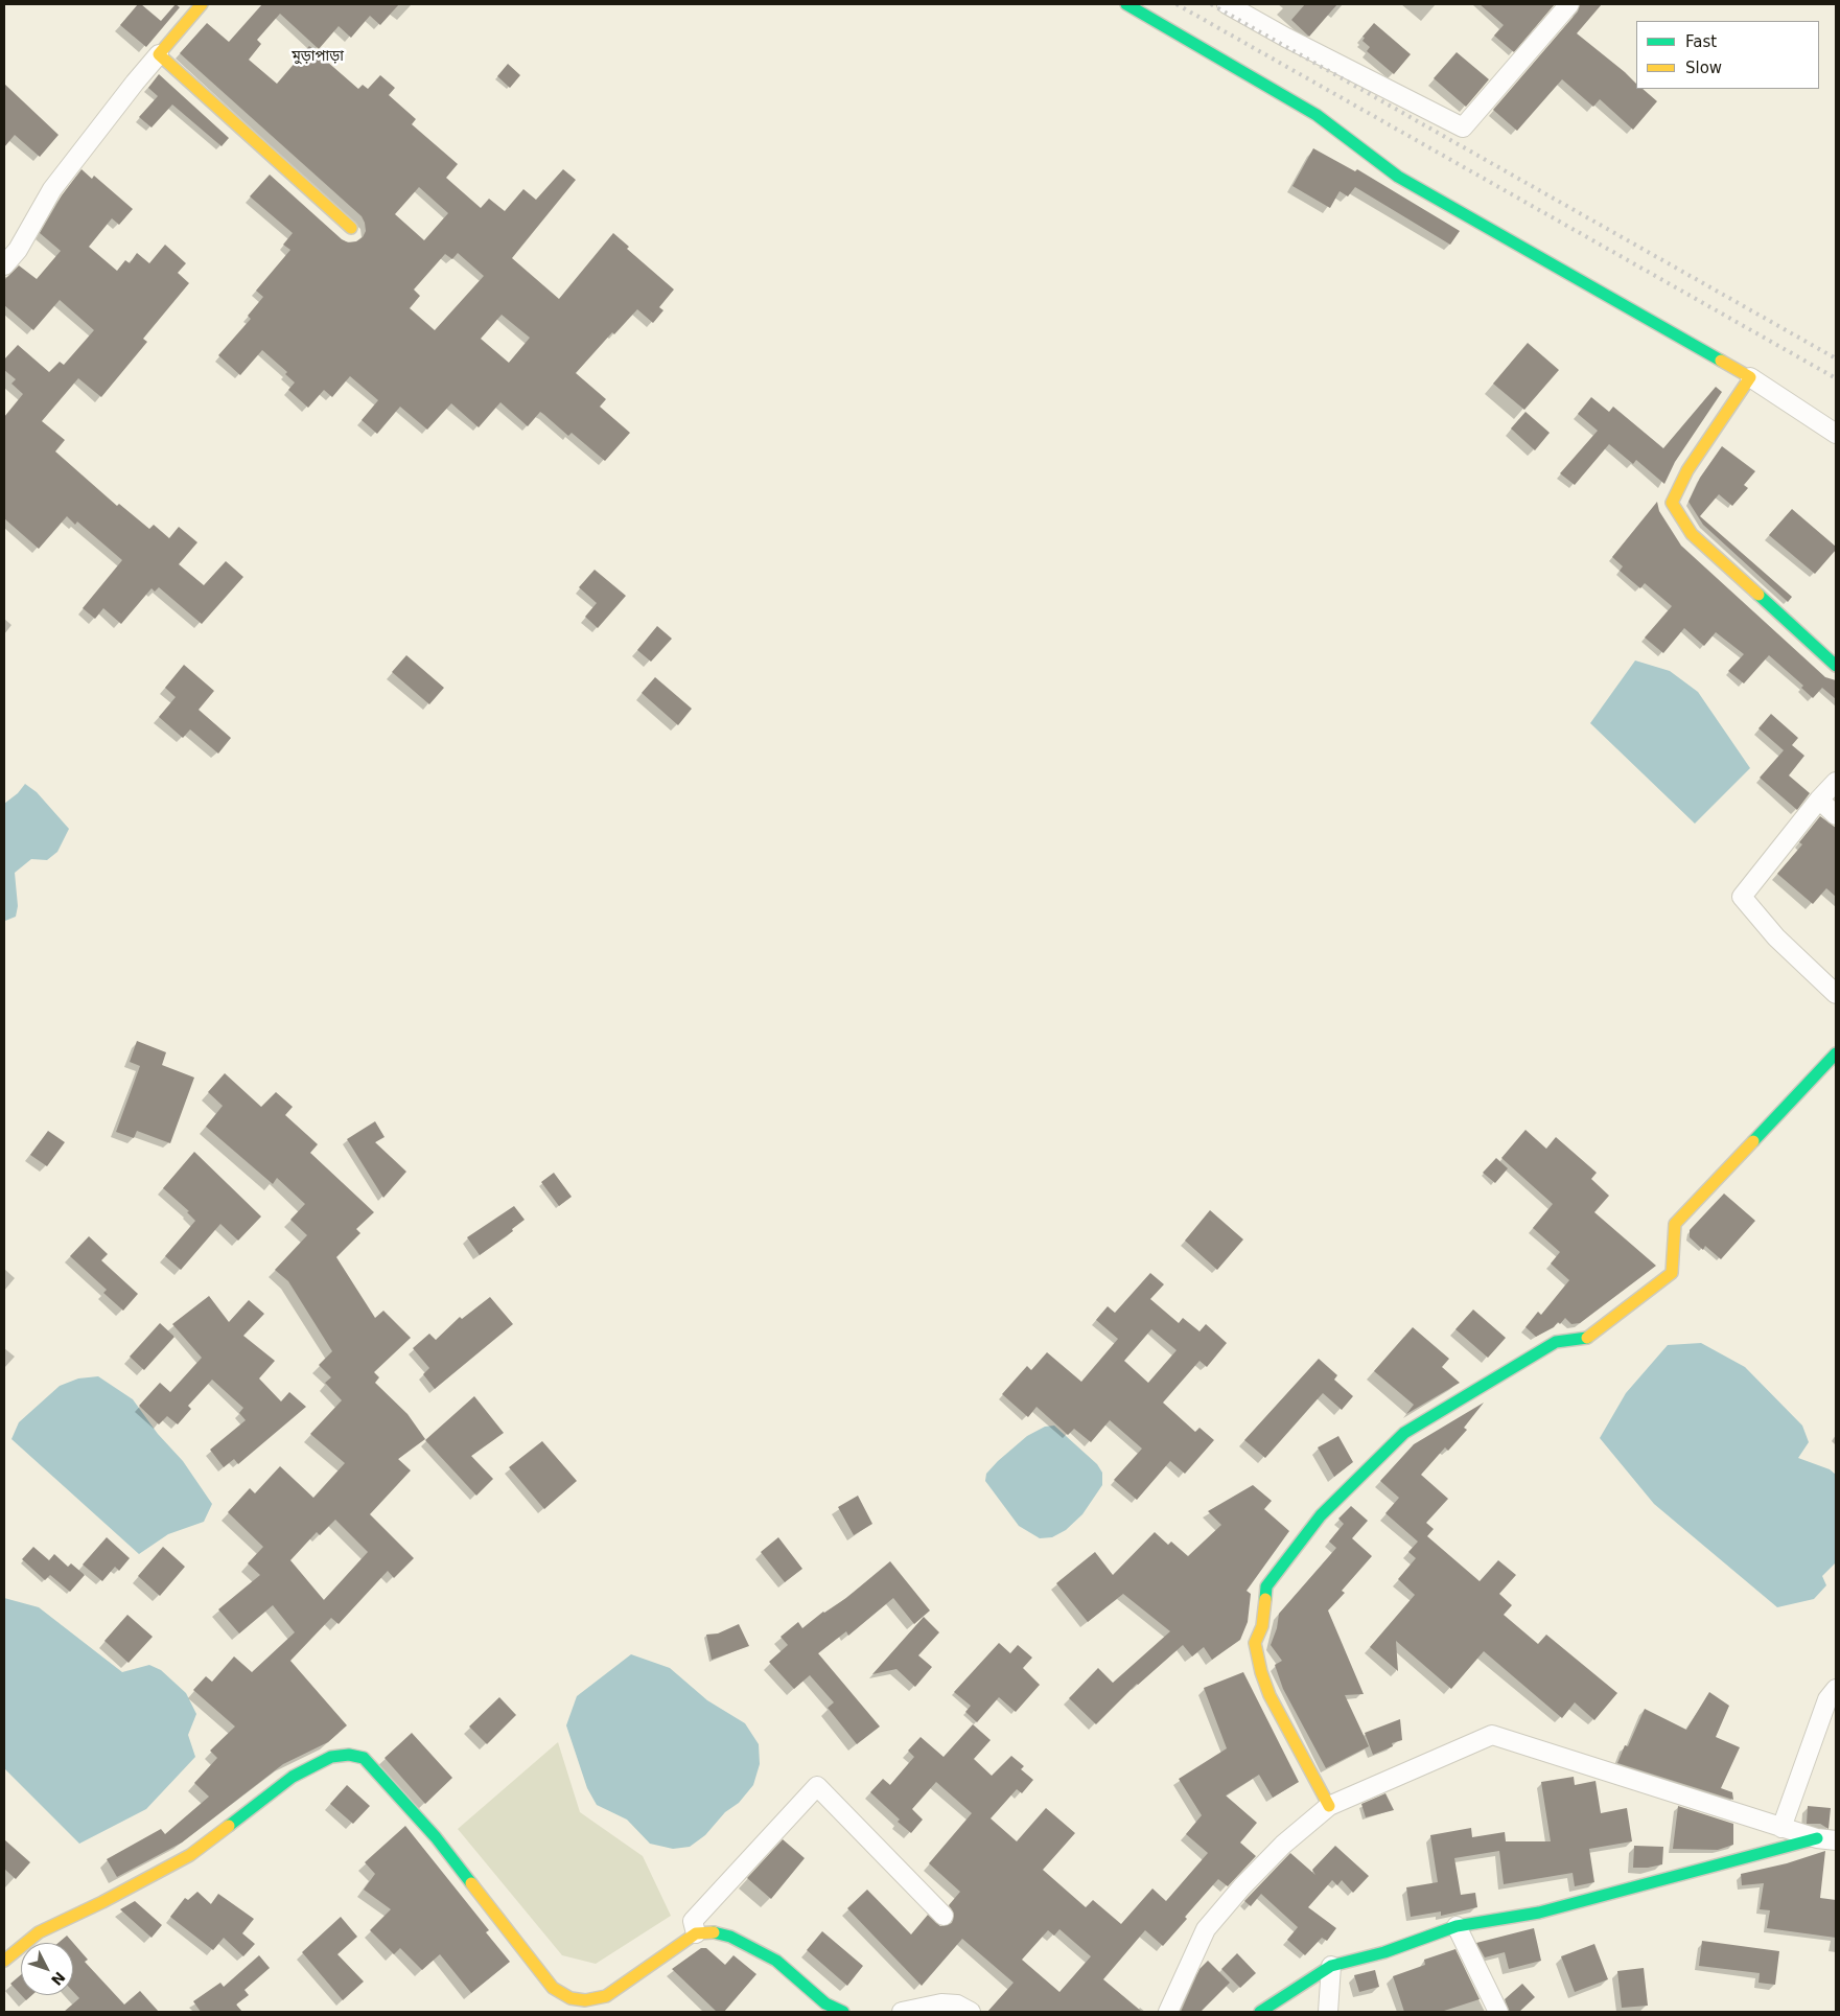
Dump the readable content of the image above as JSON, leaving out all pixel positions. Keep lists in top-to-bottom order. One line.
{"districts":["মুড়াপাড়া"],"legend":["Fast","Slow"],"north":"bottom right"}
